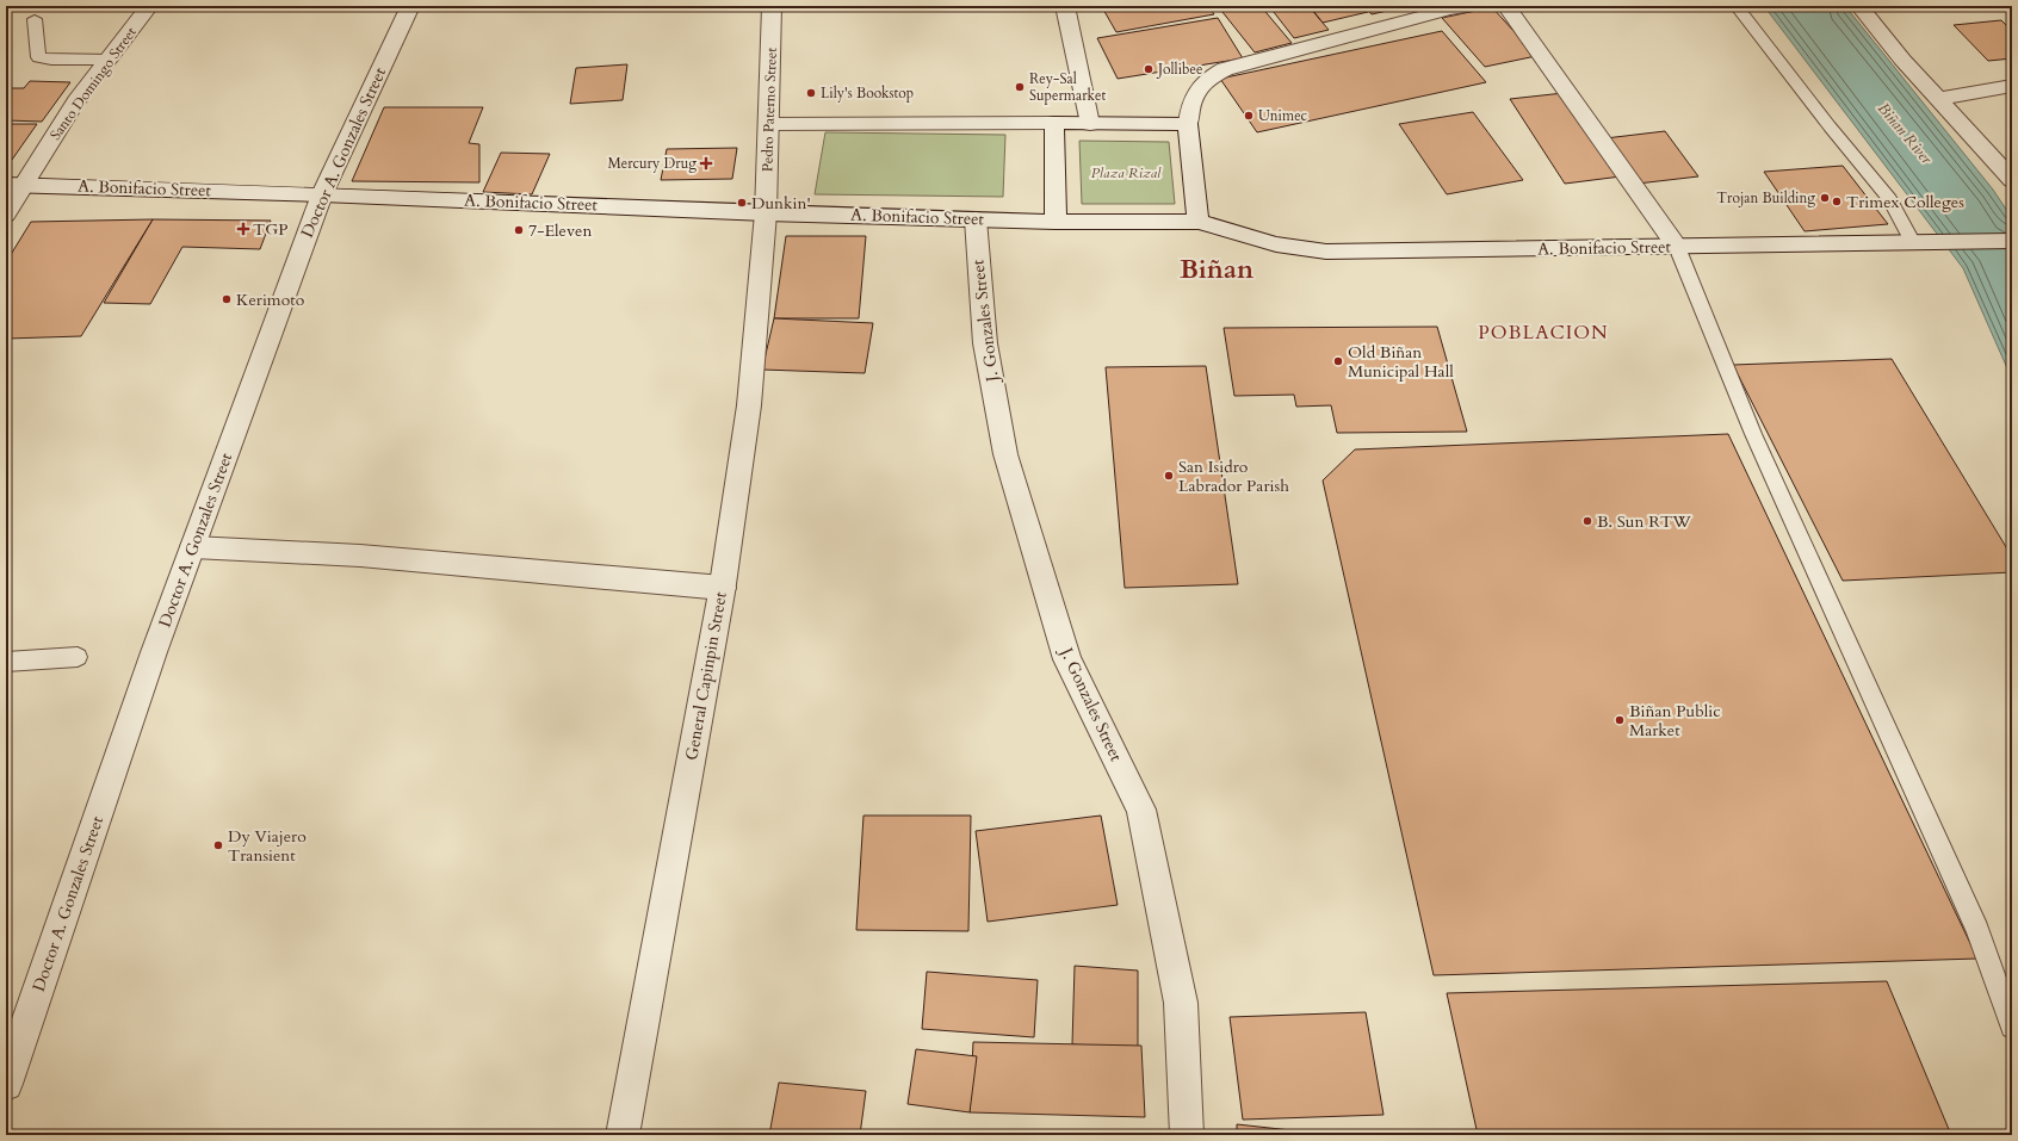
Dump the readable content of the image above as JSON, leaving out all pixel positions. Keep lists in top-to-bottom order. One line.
{"streets":{"street":["Santo Domingo Street","Pedro Paterno Street","Doctor A. Gonzales Street","A. Bonifacio Street","J. Gonzales Street","General Capinpin Street"]},"crossings":[["Santo Domingo Street","A. Bonifacio Street"],["Pedro Paterno Street","A. Bonifacio Street"],["Pedro Paterno Street","General Capinpin Street"],["Doctor A. Gonzales Street","A. Bonifacio Street"],["A. Bonifacio Street","J. Gonzales Street"],["A. Bonifacio Street","General Capinpin Street"]],"districts":["Biñan","POBLACION"],"water":["Biñan River"],"parks":["Plaza Rizal"],"places":{"other":["Jollibee","Rey-Sal Supermarket","Lily's Bookstop","Unimec","Trojan Building","Trimex Colleges","Dunkin'","7-Eleven","Kerimoto","Old Biñan Municipal Hall","San Isidro Labrador Parish","B. Sun RTW","Biñan Public Market","Dy Viajero Transient"],"health":["Mercury Drug","TGP"]}}
